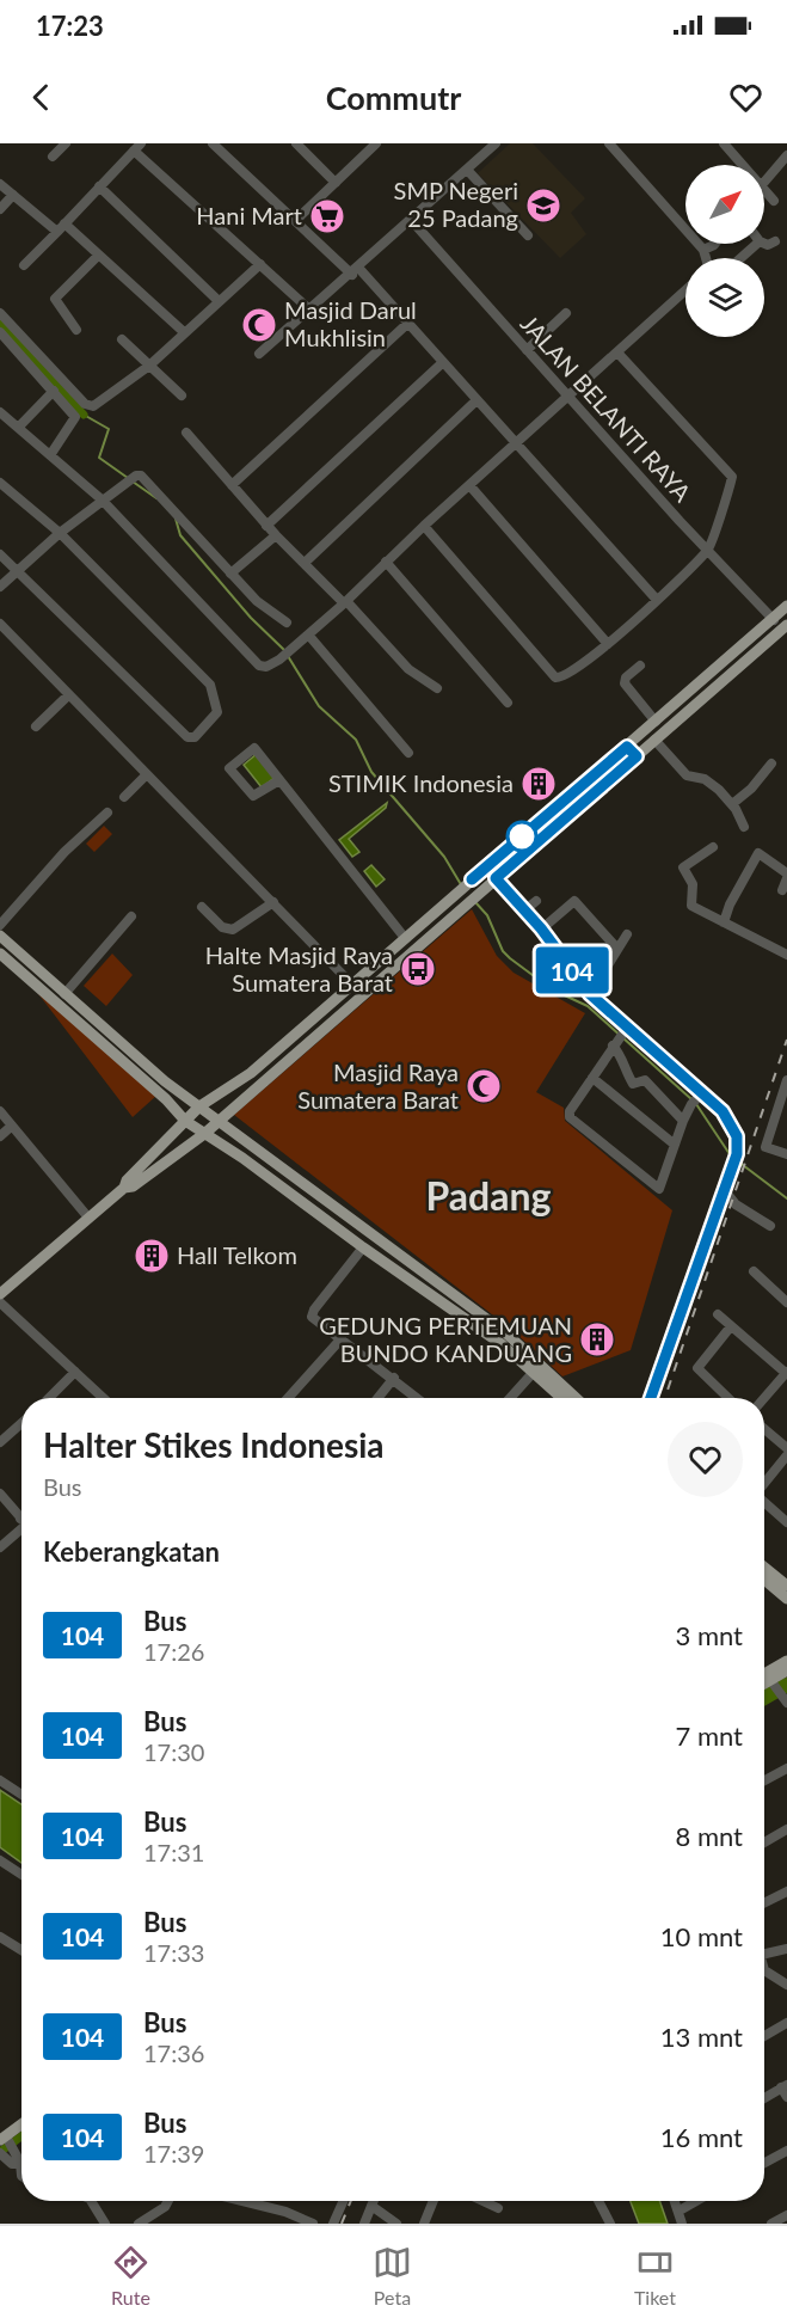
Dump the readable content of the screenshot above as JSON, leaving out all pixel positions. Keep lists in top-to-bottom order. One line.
{"streets":{"street":["JALAN BELANTI RAYA"]},"districts":["Padang"],"places":{"school or university":["SMP Negeri 25 Padang"],"supermarket":["Hani Mart"],"mosque":["Masjid Darul Mukhlisin","Masjid Raya Sumatera Barat"],"building":["STIMIK Indonesia","Hall Telkom","GEDUNG PERTEMUAN BUNDO KANDUANG"],"bus stop":["Halte Masjid Raya Sumatera Barat"]},"lines":["bus line 104"],"north":"top right","page":{"status":"17:23","header":"Commutr","on_map":"104","heading":[["Halter Stikes Indonesia","Bus"],"Keberangkatan"],"list":[{"mark":"104","name":"Bus","note":"17:26","value":"3 mnt"},{"mark":"104","name":"Bus","note":"17:30","value":"7 mnt"},{"mark":"104","name":"Bus","note":"17:31","value":"8 mnt"},{"mark":"104","name":"Bus","note":"17:33","value":"10 mnt"},{"mark":"104","name":"Bus","note":"17:36","value":"13 mnt"},{"mark":"104","name":"Bus","note":"17:39","value":"16 mnt"}],"tabs":["Rute","Peta","Tiket"]}}
